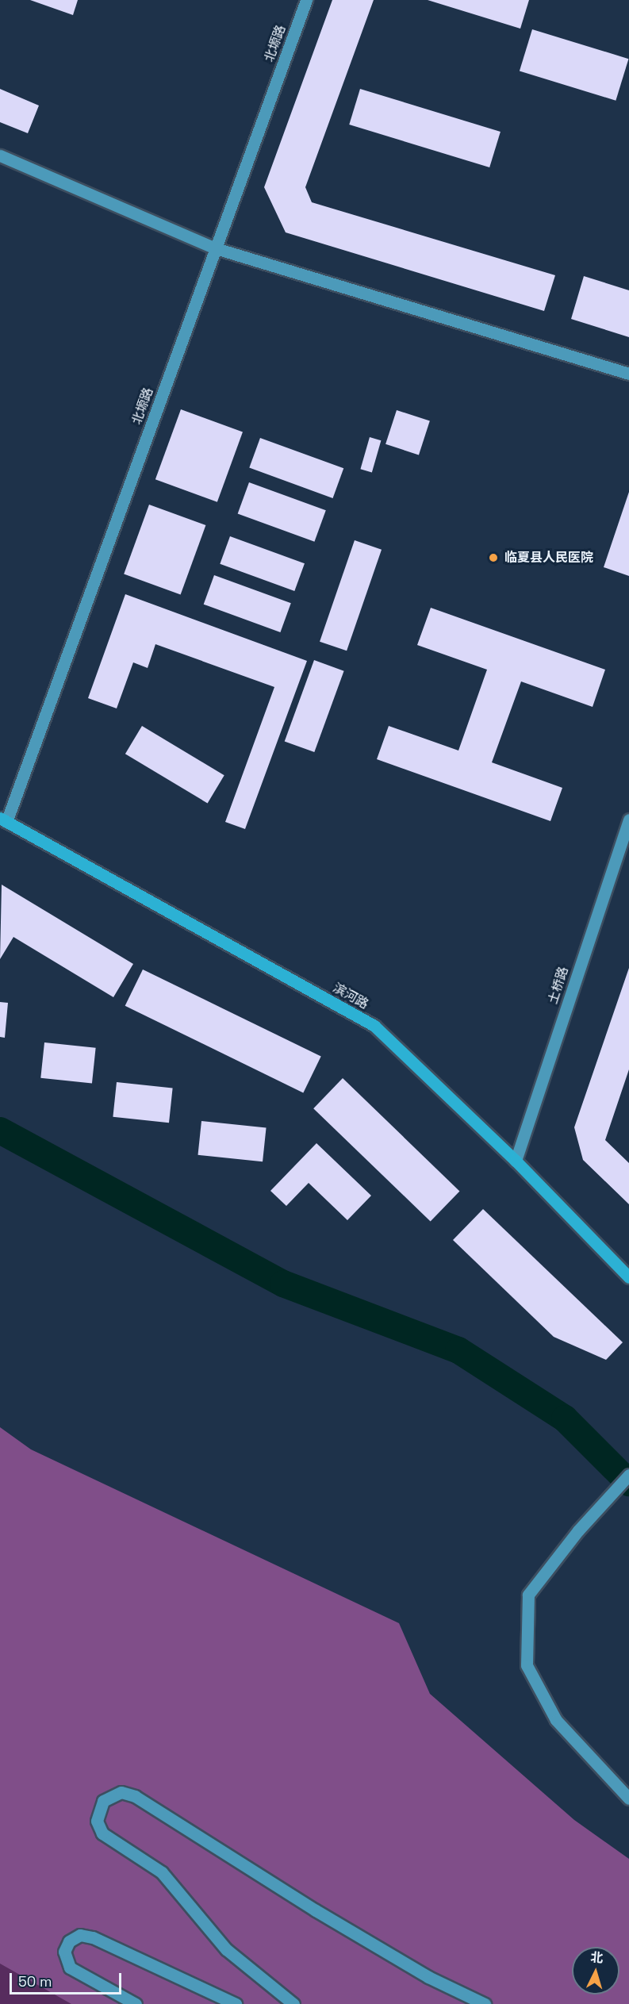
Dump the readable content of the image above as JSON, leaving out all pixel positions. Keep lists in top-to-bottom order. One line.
{"streets":{"main road":["滨河路"],"street":["北塬路","土桥路"]},"crossings":[["北塬路","滨河路"],["土桥路","滨河路"]],"places":["临夏县人民医院"],"scale_bar":"50 m","north":"top"}
